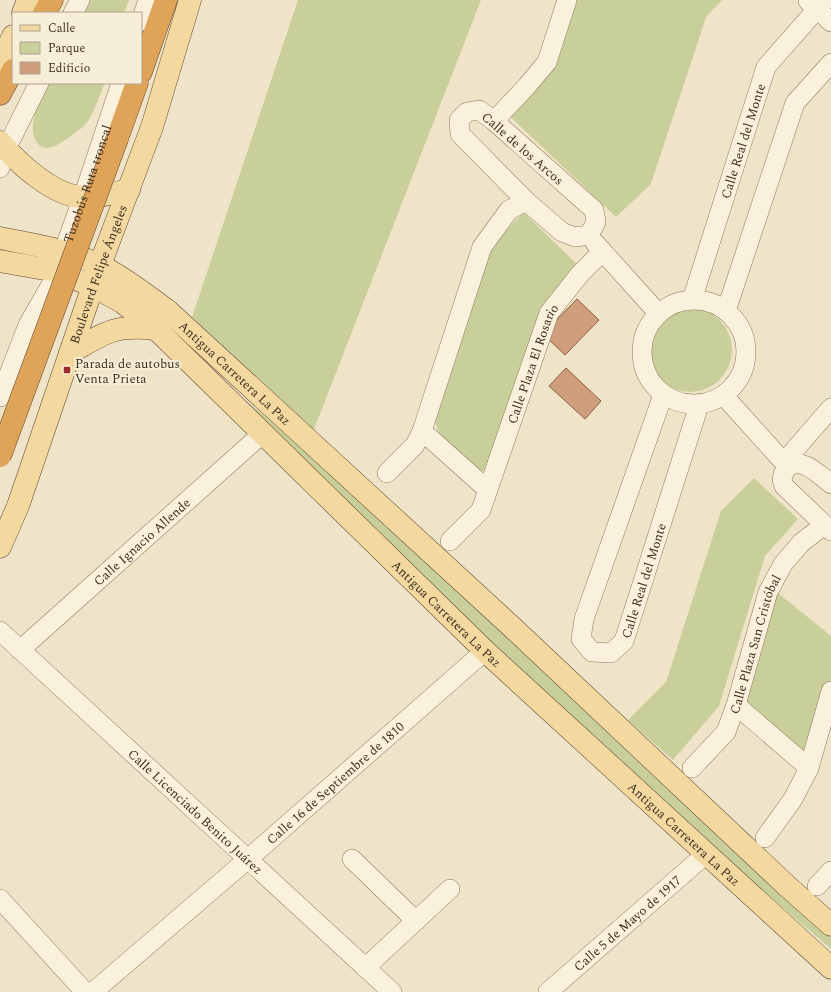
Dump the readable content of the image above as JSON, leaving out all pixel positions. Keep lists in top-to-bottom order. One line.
{"streets":{"main road":["Boulevard Felipe Ángeles","Antigua Carretera La Paz"],"street":["Calle Real del Monte","Calle de los Arcos","Tuzobús Ruta troncal","Calle Plaza El Rosario","Calle Ignacio Allende","Calle Plaza San Cristóbal","Calle 16 de Septiembre de 1810","Calle Licenciado Benito Juárez","Calle 5 de Mayo de 1917"]},"crossings":[["Tuzobús Ruta troncal","Antigua Carretera La Paz"],["Boulevard Felipe Ángeles","Antigua Carretera La Paz"],["Antigua Carretera La Paz","Calle Ignacio Allende"],["Antigua Carretera La Paz","Calle 16 de Septiembre de 1810"],["Antigua Carretera La Paz","Calle 5 de Mayo de 1917"],["Calle Ignacio Allende","Calle Licenciado Benito Juárez"],["Calle 16 de Septiembre de 1810","Calle Licenciado Benito Juárez"]],"places":{"transit":["Parada de autobus Venta Prieta"]},"legend":["Calle","Parque","Edificio"]}
